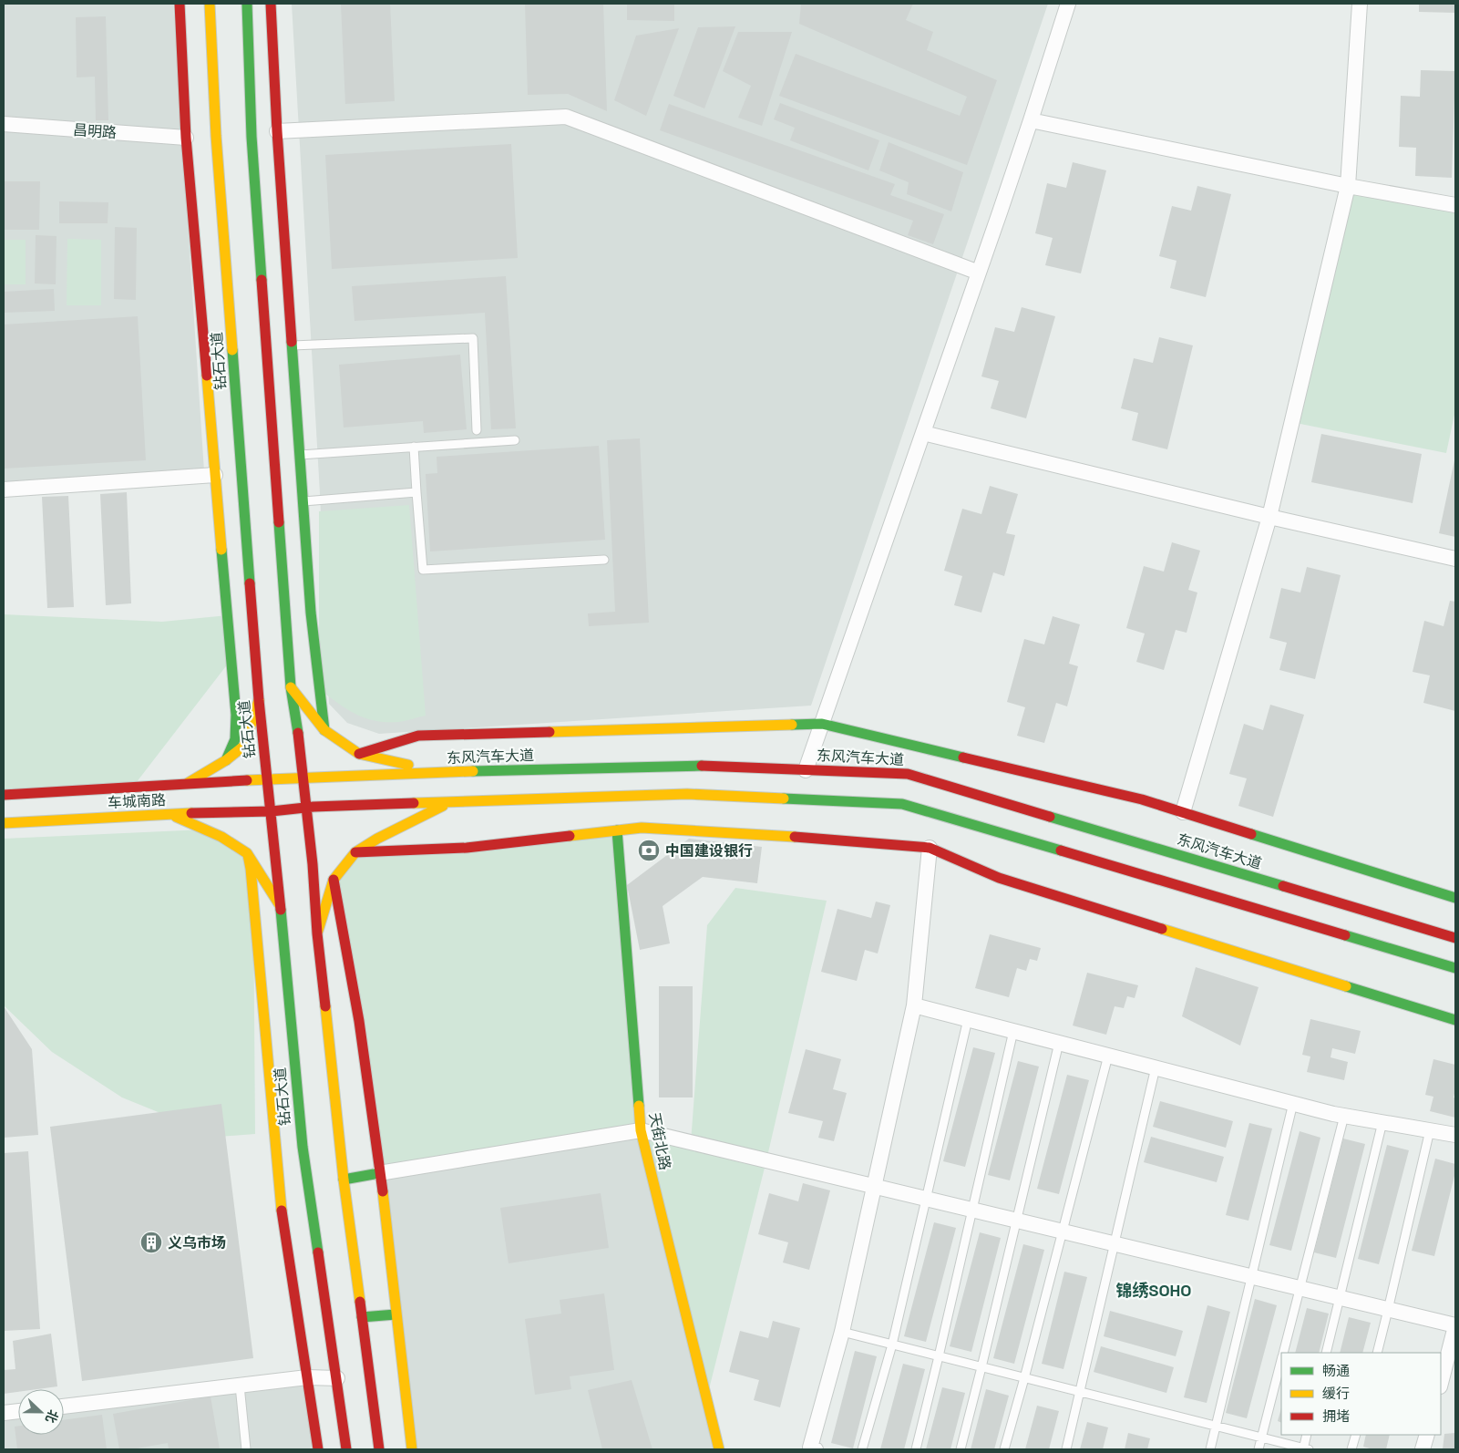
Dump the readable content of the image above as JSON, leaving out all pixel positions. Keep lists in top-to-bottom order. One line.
{"streets":{"main road":["钻石大道","东风汽车大道","车城南路","天街北路"],"street":["昌明路"]},"crossings":[["钻石大道","东风汽车大道"],["钻石大道","车城南路"],["东风汽车大道","车城南路"]],"districts":["锦绣SOHO"],"places":{"bank":["中国建设银行"],"building":["义乌市场"]},"legend":["畅通","缓行","拥堵"],"north":"right"}
